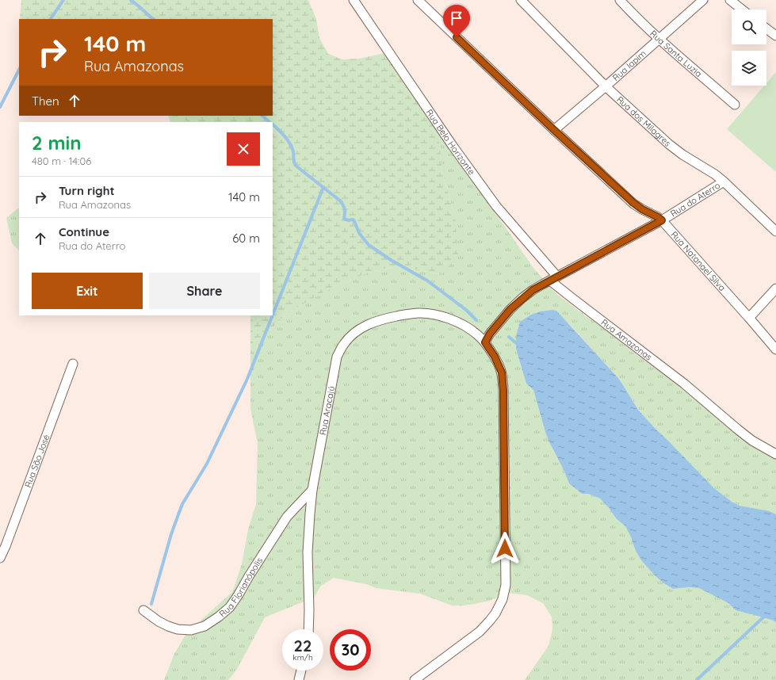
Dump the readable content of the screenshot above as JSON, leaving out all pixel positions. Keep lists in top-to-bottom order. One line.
{"streets":{"street":["Rua Santa Luzia","Rua Iapim","Rua dos Milagres","Rua Belo Horizonte","Rua do Aterro","Rua Natanael Silva","Rua Amazonas","Rua Aracajú","Rua São José","Rua Florianópolis"]},"crossings":[["Rua Santa Luzia","Rua Iapim"],["Rua Iapim","Rua dos Milagres"],["Rua Iapim","Rua Natanael Silva"],["Rua dos Milagres","Rua do Aterro"],["Rua Belo Horizonte","Rua do Aterro"],["Rua Belo Horizonte","Rua Amazonas"],["Rua do Aterro","Rua Natanael Silva"],["Rua do Aterro","Rua Amazonas"],["Rua Aracajú","Rua Florianópolis"]],"page":{"turn":["140 m","Rua Amazonas"],"then":"Then","heading":["2 min","480 m · 14:06"],"list":[{"name":"Turn right","note":"Rua Amazonas","value":"140 m"},{"name":"Continue","note":"Rua do Aterro","value":"60 m"}],"buttons":["Exit","Share"],"speed":"22 km/h","limit":"30"}}
